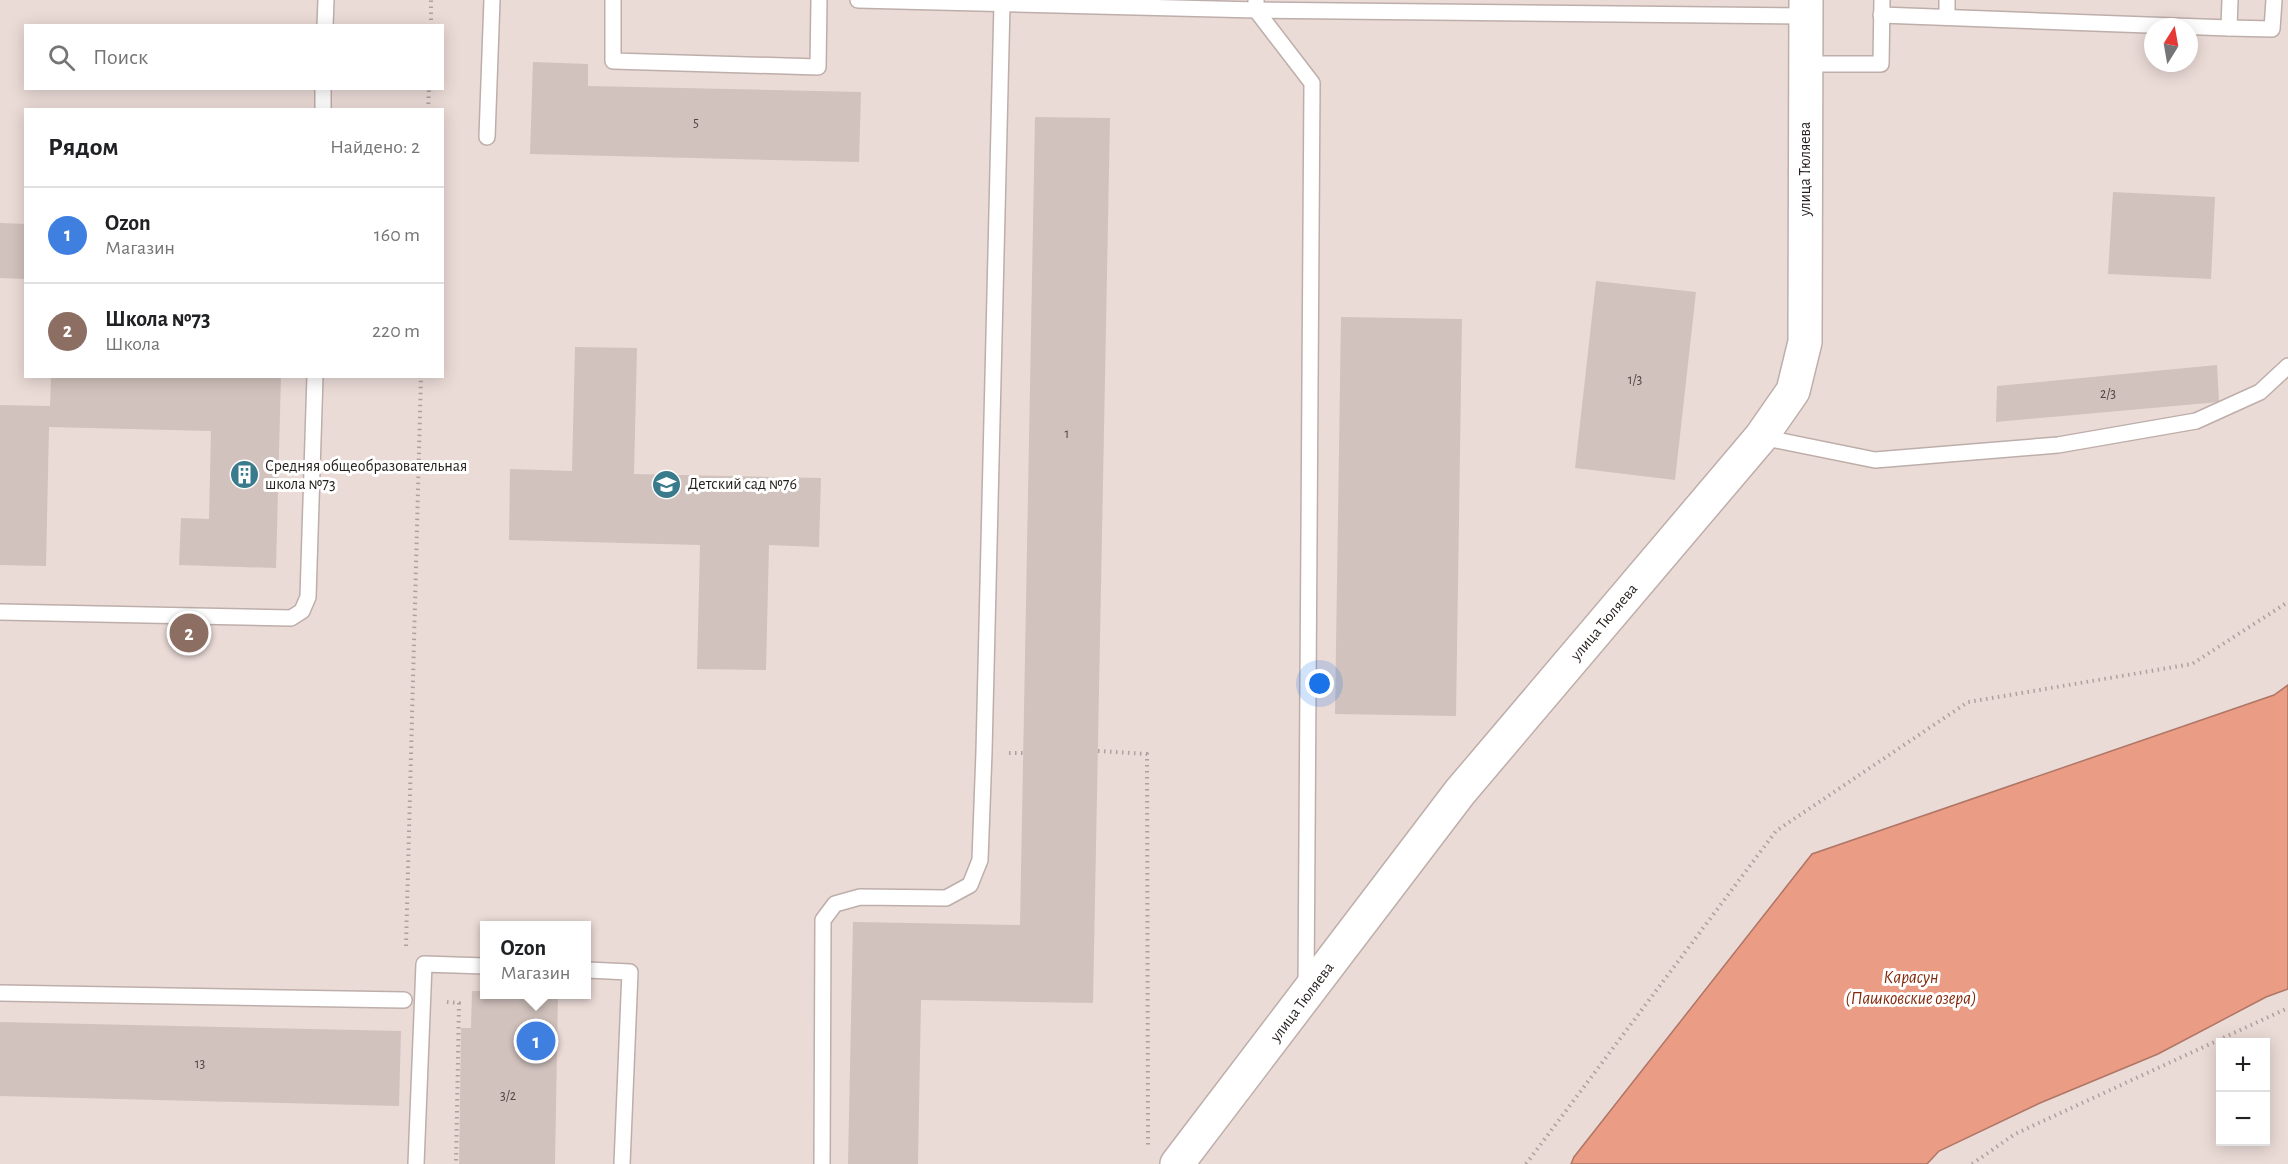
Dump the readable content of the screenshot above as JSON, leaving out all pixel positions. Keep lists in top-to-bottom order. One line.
{"streets":{"street":["улица Тюляева"]},"water":["Карасун (Пашковские озера)"],"places":{"building":["Средняя общеобразовательная школа №73"],"school or university":["Детский сад №76"]},"house_numbers":["5","1/3","2/3","1","13","3/2"],"north":"top","page":{"search":"Поиск","heading":["Рядом","Найдено: 2"],"list":[{"mark":"1","name":"Ozon","note":"Магазин","value":"160 m"},{"mark":"2","name":"Школа №73","note":"Школа","value":"220 m"}],"pins":["2","1"],"popup":["Ozon","Магазин"],"map_buttons":["+","−"]}}
